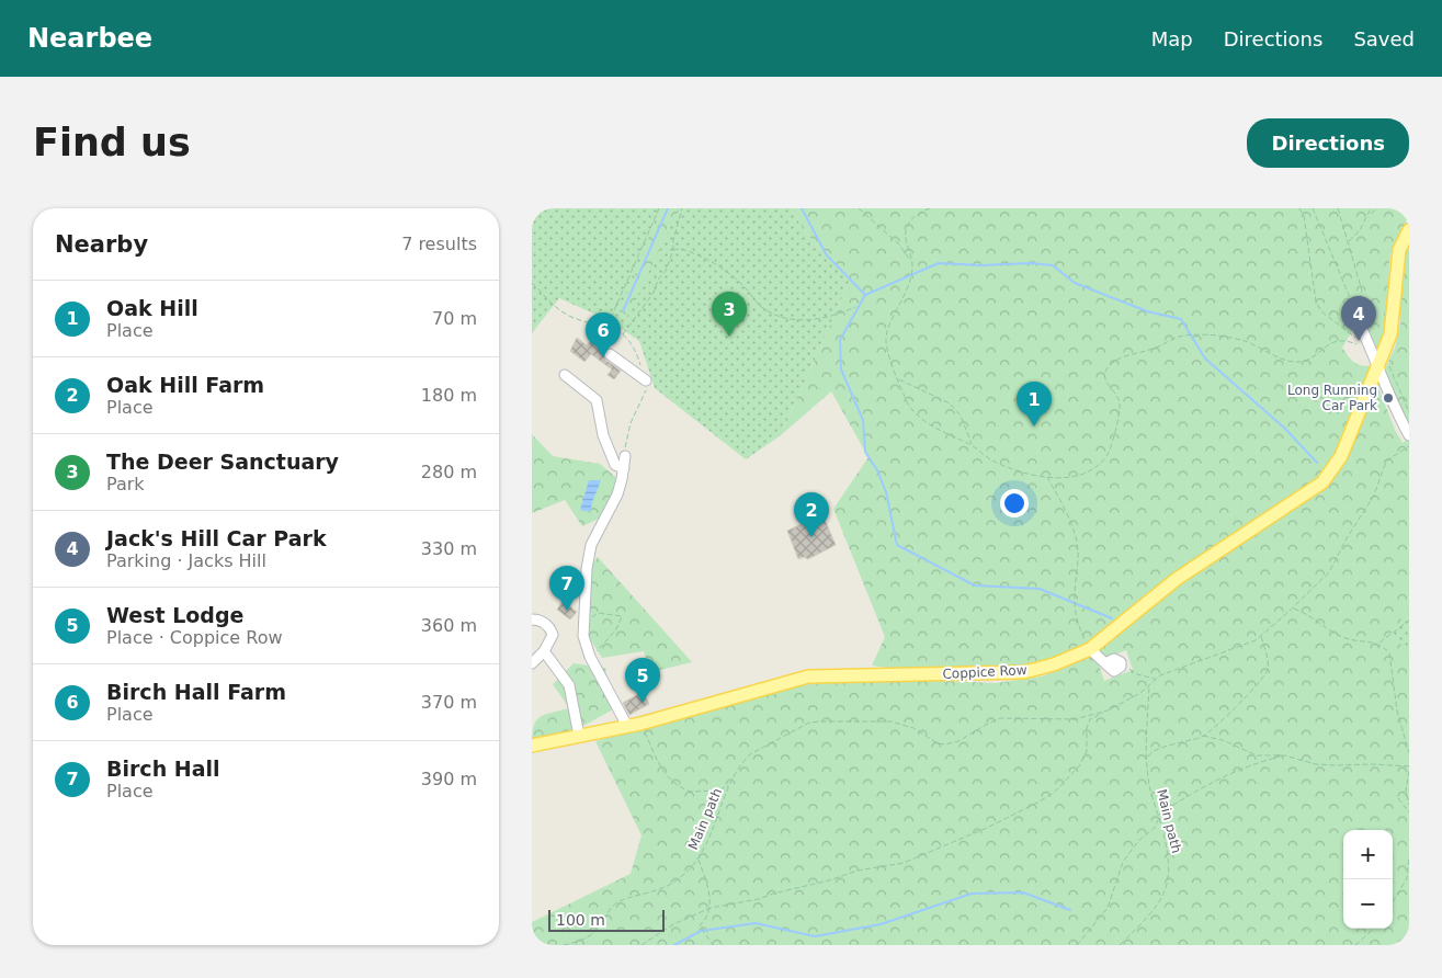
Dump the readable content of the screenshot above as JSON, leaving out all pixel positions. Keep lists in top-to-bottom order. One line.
{"streets":{"main road":["Coppice Row"],"path":["Main path"]},"crossings":[["Coppice Row","Main path"]],"places":["Long Running Car Park"],"scale_bar":"100 m","page":{"header":"Nearbee","nav":["Map","Directions","Saved"],"buttons":"Directions","title":"Find us","heading":["Nearby","7 results"],"list":[{"mark":"1","name":"Oak Hill","note":"Place","value":"70 m"},{"mark":"2","name":"Oak Hill Farm","note":"Place","value":"180 m"},{"mark":"3","name":"The Deer Sanctuary","note":"Park","value":"280 m"},{"mark":"4","name":"Jack's Hill Car Park","note":"Parking · Jacks Hill","value":"330 m"},{"mark":"5","name":"West Lodge","note":"Place · Coppice Row","value":"360 m"},{"mark":"6","name":"Birch Hall Farm","note":"Place","value":"370 m"},{"mark":"7","name":"Birch Hall","note":"Place","value":"390 m"}],"pins":["3","4","6","1","2","7","5"],"map_buttons":["+","−"],"scale":"100 m"}}
